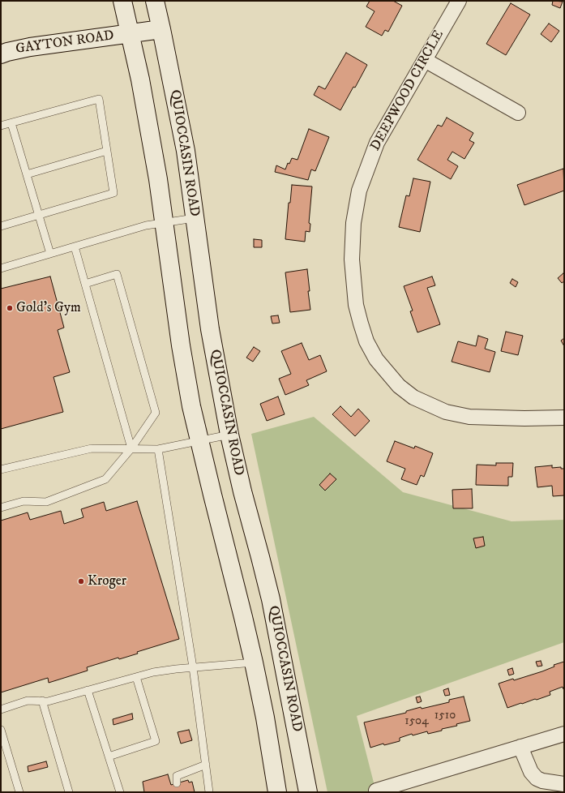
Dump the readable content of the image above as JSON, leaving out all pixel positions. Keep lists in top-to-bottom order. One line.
{"streets":{"main road":["GAYTON ROAD","QUIOCCASIN ROAD"],"street":["DEEPWOOD CIRCLE"]},"crossings":[["GAYTON ROAD","QUIOCCASIN ROAD"]],"places":["Gold's Gym","Kroger"],"house_numbers":["1510","1504"]}
